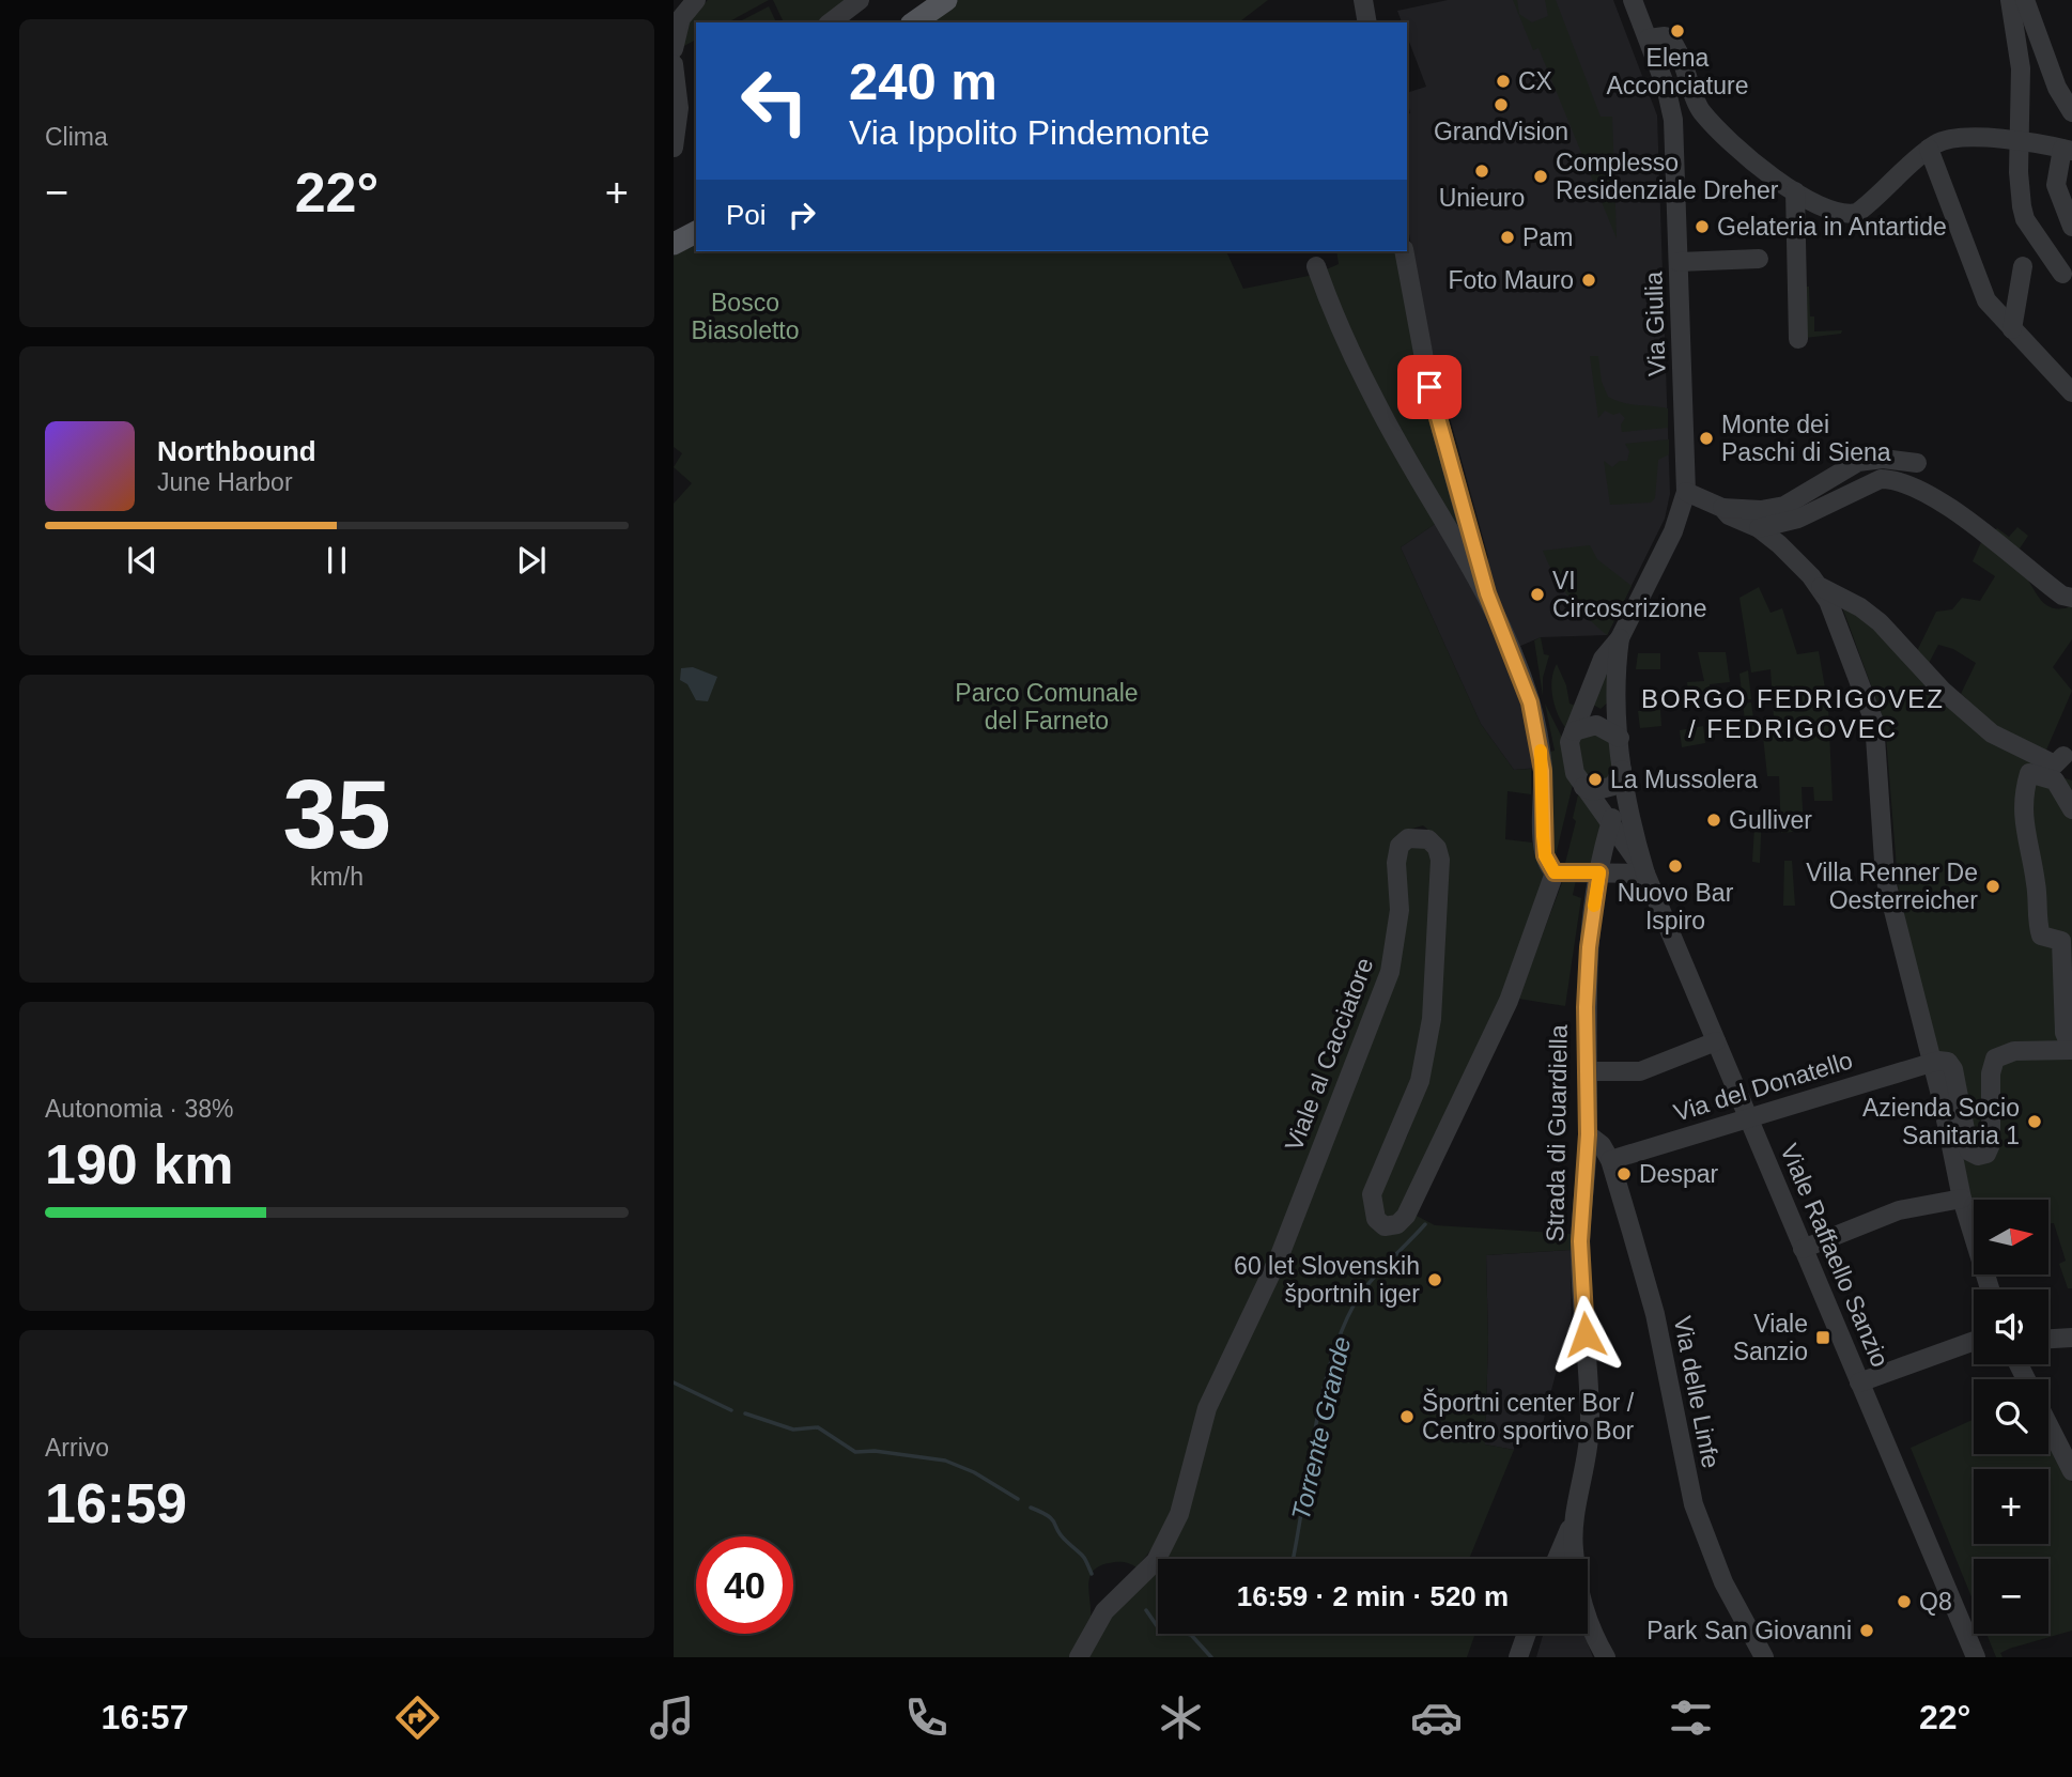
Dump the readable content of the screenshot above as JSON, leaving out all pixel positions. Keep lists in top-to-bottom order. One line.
{"streets":{"street":["Via Giulia","Viale al Cacciatore","Via del Donatello","Strada di Guardiella","Viale Raffaello Sanzio","Via delle Linfe"]},"crossings":[["Via Giulia","Strada di Guardiella"],["Via del Donatello","Viale Raffaello Sanzio"],["Via del Donatello","Via delle Linfe"],["Strada di Guardiella","Via delle Linfe"]],"districts":["BORGO FEDRIGOVEZ / FEDRIGOVEC"],"water":["Torrente Grande"],"parks":["Bosco Biasoletto","Parco Comunale del Farneto"],"places":{"other":["Elena Acconciature","CX","GrandVision","Unieuro","Complesso Residenziale Dreher","Gelateria in Antartide","Pam","Foto Mauro","Monte dei Paschi di Siena","VI Circoscrizione","La Mussolera","Gulliver","Nuovo Bar Ispiro","Villa Renner De Oesterreicher","Azienda Socio Sanitaria 1","Despar","60 let Slovenskih športnih iger","Športni center Bor / Centro sportivo Bor","Q8","Park San Giovanni"],"transit":["Viale Sanzio"]},"north":"right","page":{"tile":["Clima",["35","km/h"],["Autonomia · 38%","190 km"],["Arrivo","16:59"]],"turn":["240 m","Via Ippolito Pindemonte"],"heat":["−","22°","+"],"then":"Poi","song":["Northbound","June Harbor"],"map_buttons":["+","−"],"limit":"40","trip":"16:59 · 2 min · 520 m","tabs":["16:57","22°"]}}
